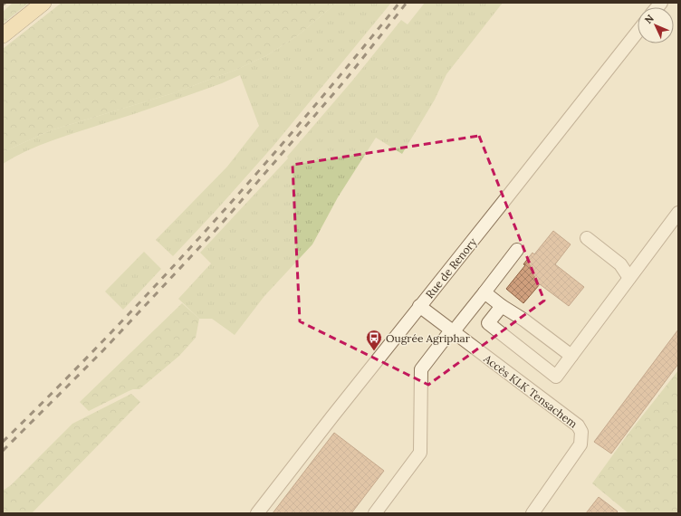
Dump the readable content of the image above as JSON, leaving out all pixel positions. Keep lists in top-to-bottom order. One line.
{"streets":{"street":["Rue de Renory","Accès KLK Tensachem"]},"crossings":[["Rue de Renory","Accès KLK Tensachem"]],"places":{"bus stop":["Ougrée Agriphar"]},"north":"top left"}
